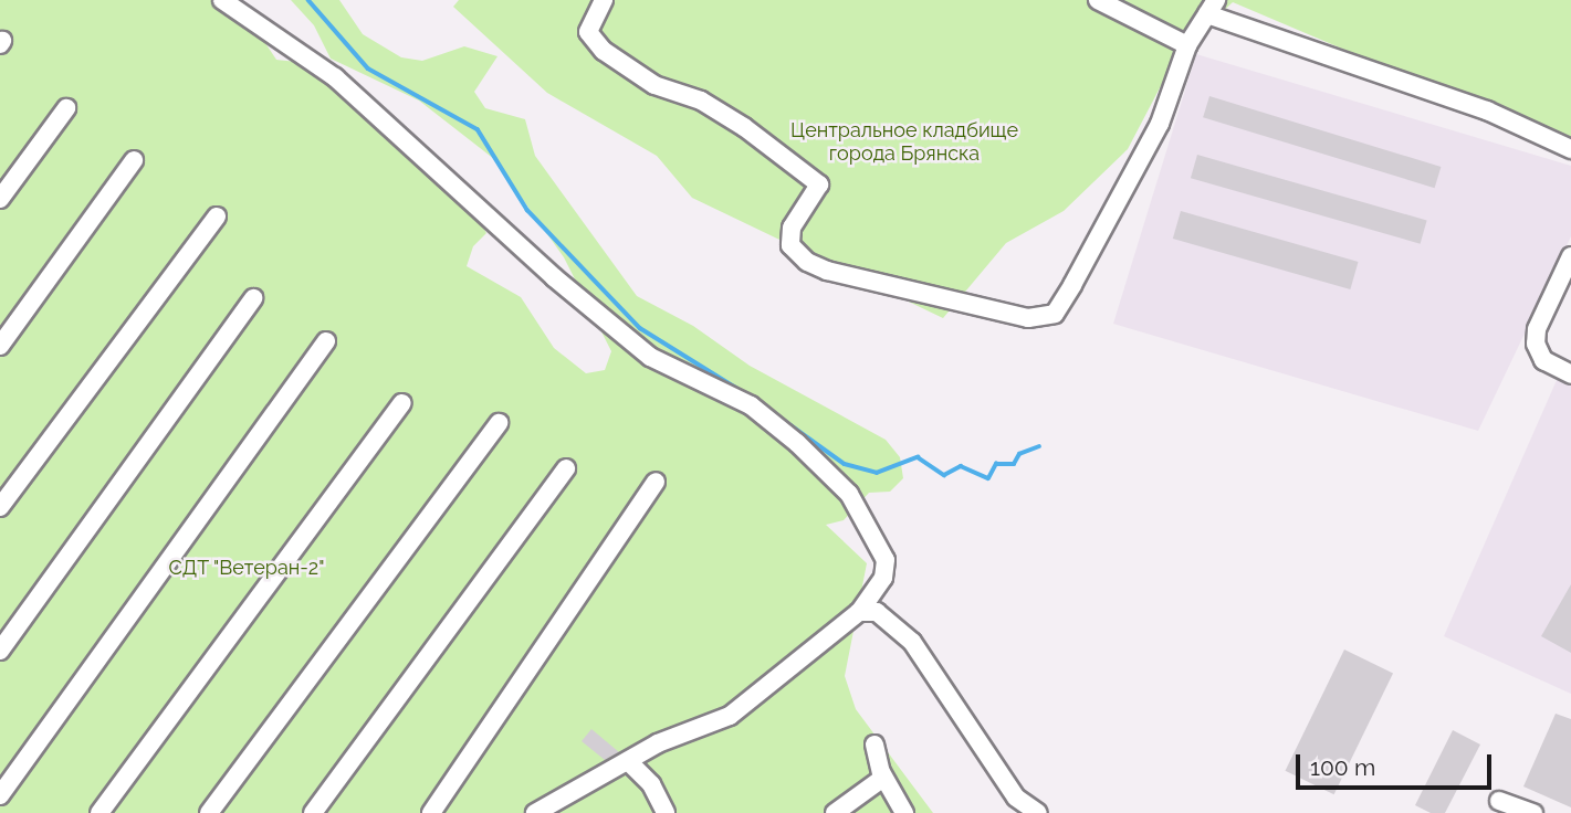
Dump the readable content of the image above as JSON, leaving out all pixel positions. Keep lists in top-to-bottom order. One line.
{"parks":["Центральное кладбище города Брянска","СДТ \"Ветеран-2\""],"scale_bar":"100 m"}
